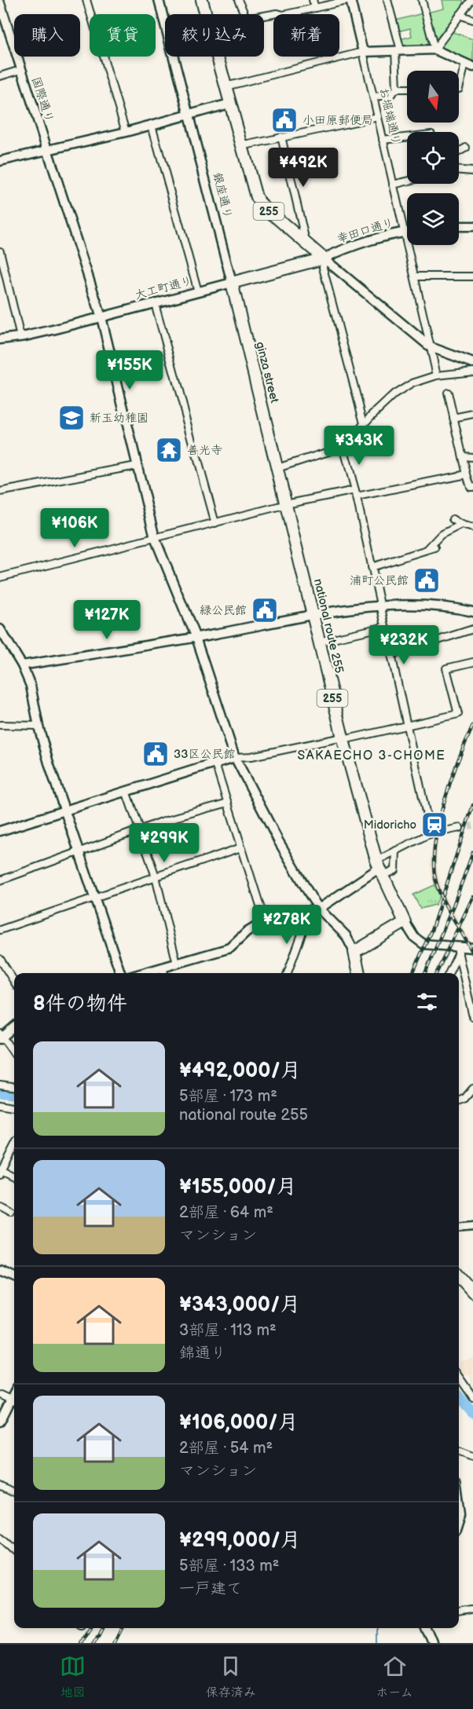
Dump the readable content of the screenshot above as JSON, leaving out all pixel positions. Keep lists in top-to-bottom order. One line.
{"streets":{"highway":["255","ginza street","national route 255"],"street":["国際通り","お堀端通り","銀座通り","幸田口通り","大工町通り"]},"crossings":[["国際通り","大工町通り"],["お堀端通り","幸田口通り"],["銀座通り","大工町通り"],["銀座通り","ginza street"],["255","幸田口通り"],["大工町通り","ginza street"],["ginza street","national route 255"]],"districts":["SAKAECHO 3-CHOME"],"places":{"public building":["小田原郵便局","浦町公民館","緑公民館","33区公民館"],"school or university":["新玉幼稚園"],"temple":["善光寺"],"station":["Midoricho"]},"north":"bottom","page":{"chip":["購入","賃貸","絞り込み","新着"],"price":["¥492K","¥155K","¥343K","¥106K","¥127K","¥232K","¥299K","¥278K"],"heading":"8件の物件","list":[{"name":"¥492,000/月","note":"5部屋 · 173 m² · national route 255"},{"name":"¥155,000/月","note":"2部屋 · 64 m² · マンション"},{"name":"¥343,000/月","note":"3部屋 · 113 m² · 錦通り"},{"name":"¥106,000/月","note":"2部屋 · 54 m² · マンション"},{"name":"¥299,000/月","note":"5部屋 · 133 m² · 一戸建て"}],"tabs":["地図","保存済み","ホーム"]}}
